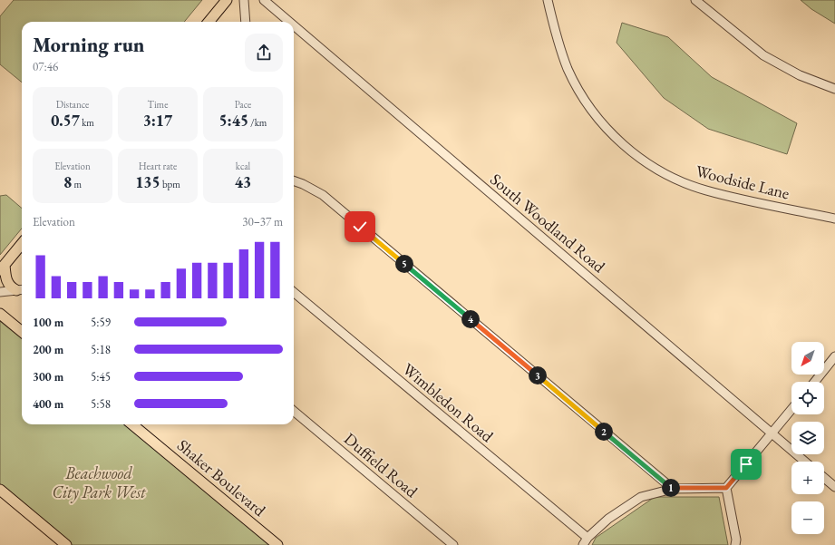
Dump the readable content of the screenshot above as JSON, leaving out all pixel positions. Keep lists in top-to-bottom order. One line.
{"streets":{"main road":["Shaker Boulevard"],"street":["Woodside Lane","South Woodland Road","Wimbledon Road","Duffield Road"]},"parks":["Beachwood City Park West"],"north":"bottom left","page":{"heading":["Morning run","07:46"],"stats":[["Distance","0.57 km"],["Time","3:17"],["Pace","5:45 /km"],["Elevation","8 m"],["Heart rate","135 bpm"],["kcal","43"]],"chart":["Elevation","30–37 m"],"pins":["5","4","3","2","1"],"list":[{"name":"100 m","note":"5:59"},{"name":"200 m","note":"5:18"},{"name":"300 m","note":"5:45"},{"name":"400 m","note":"5:58"}],"map_buttons":["+","−"]}}
